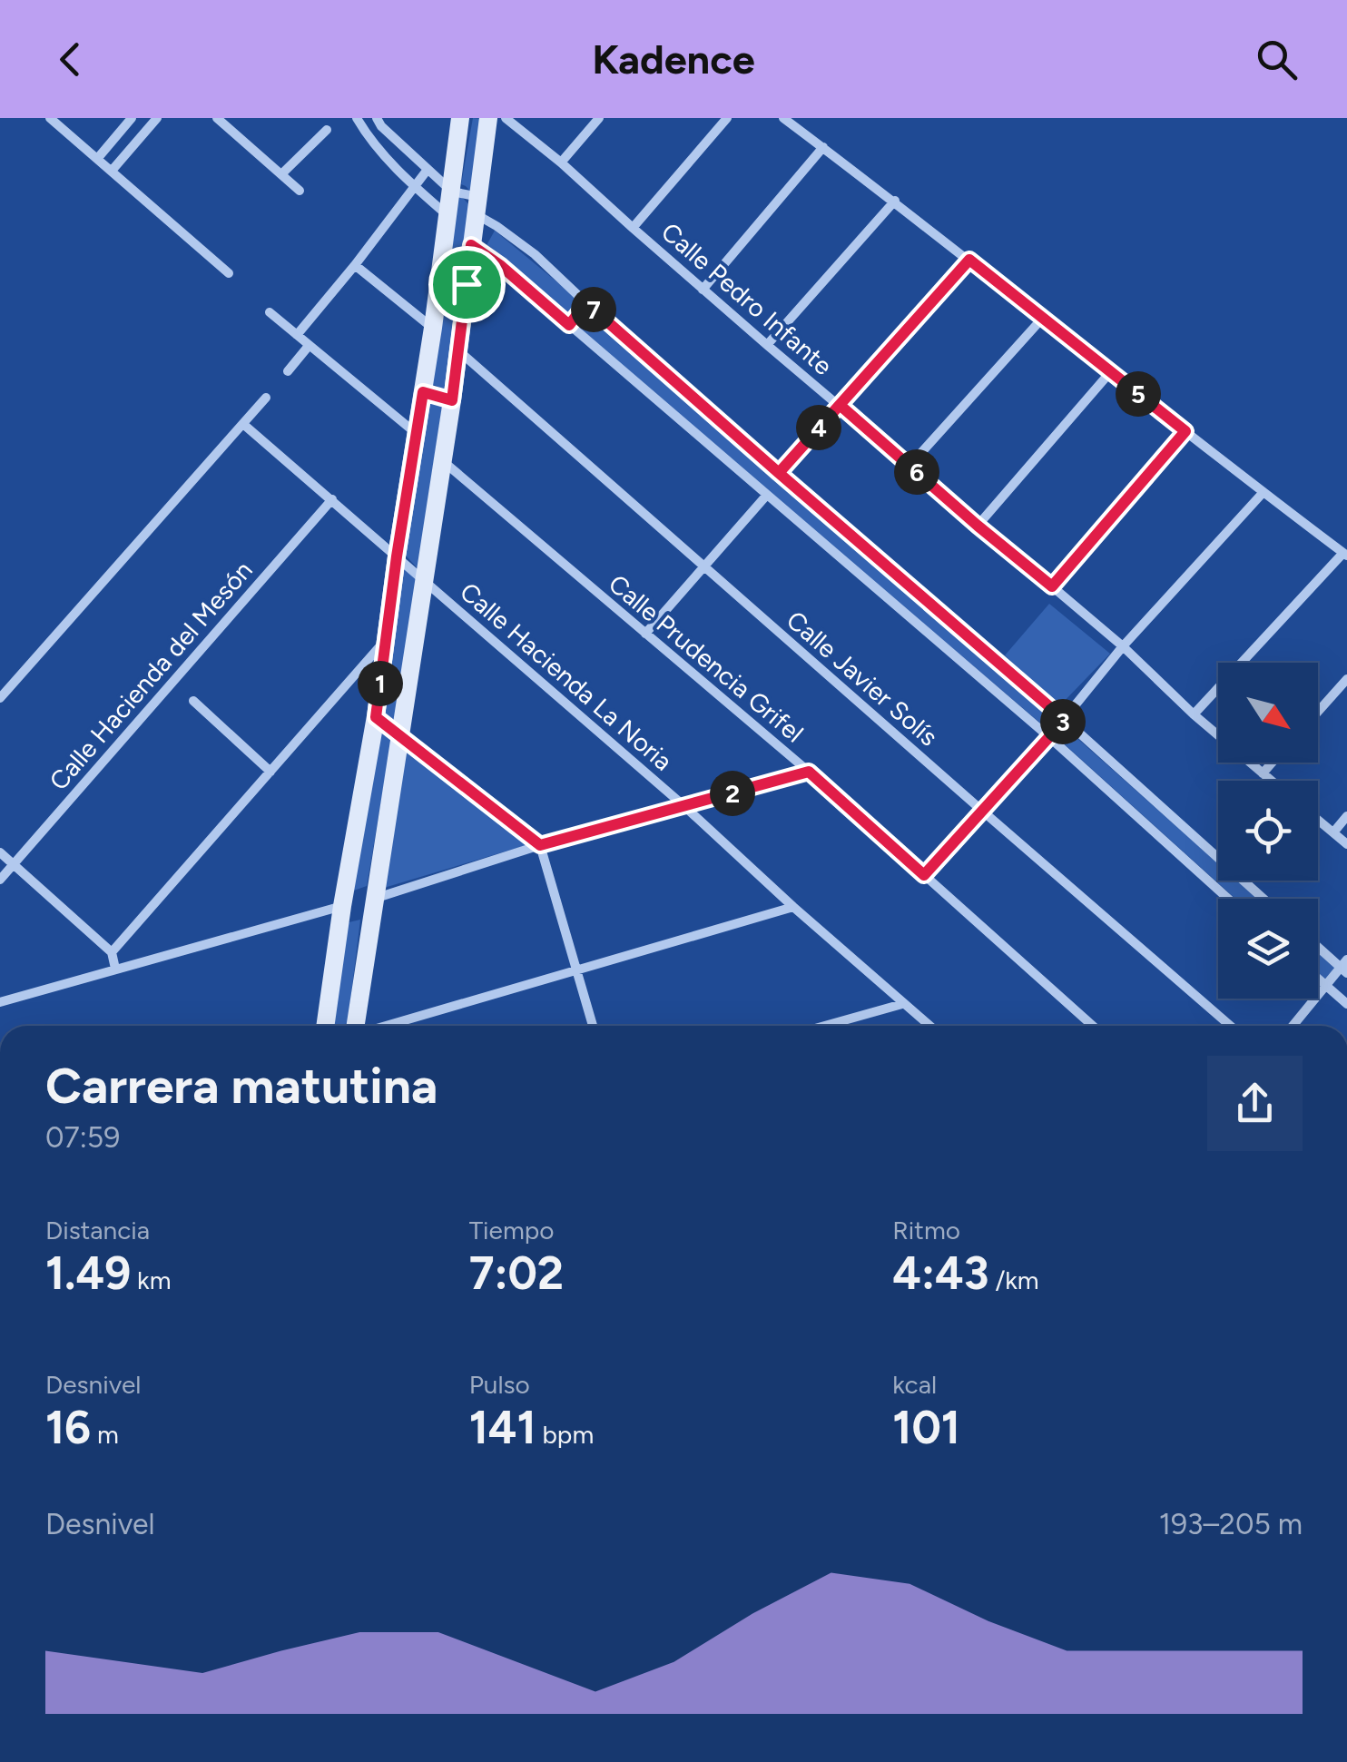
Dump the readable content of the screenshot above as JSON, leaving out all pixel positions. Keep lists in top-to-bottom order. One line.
{"streets":{"street":["Calle Pedro Infante","Calle Prudencia Grifel","Calle Hacienda del Mesón","Calle Hacienda La Noria","Calle Javier Solís"]},"crossings":[["Calle Hacienda del Mesón","Calle Hacienda La Noria"]],"north":"bottom right","page":{"header":"Kadence","pins":["7","5","4","6","1","3","2"],"heading":["Carrera matutina","07:59"],"stats":[["Distancia","1.49 km"],["Tiempo","7:02"],["Ritmo","4:43 /km"],["Desnivel","16 m"],["Pulso","141 bpm"],["kcal","101"]],"chart":["Desnivel","193–205 m"]}}
